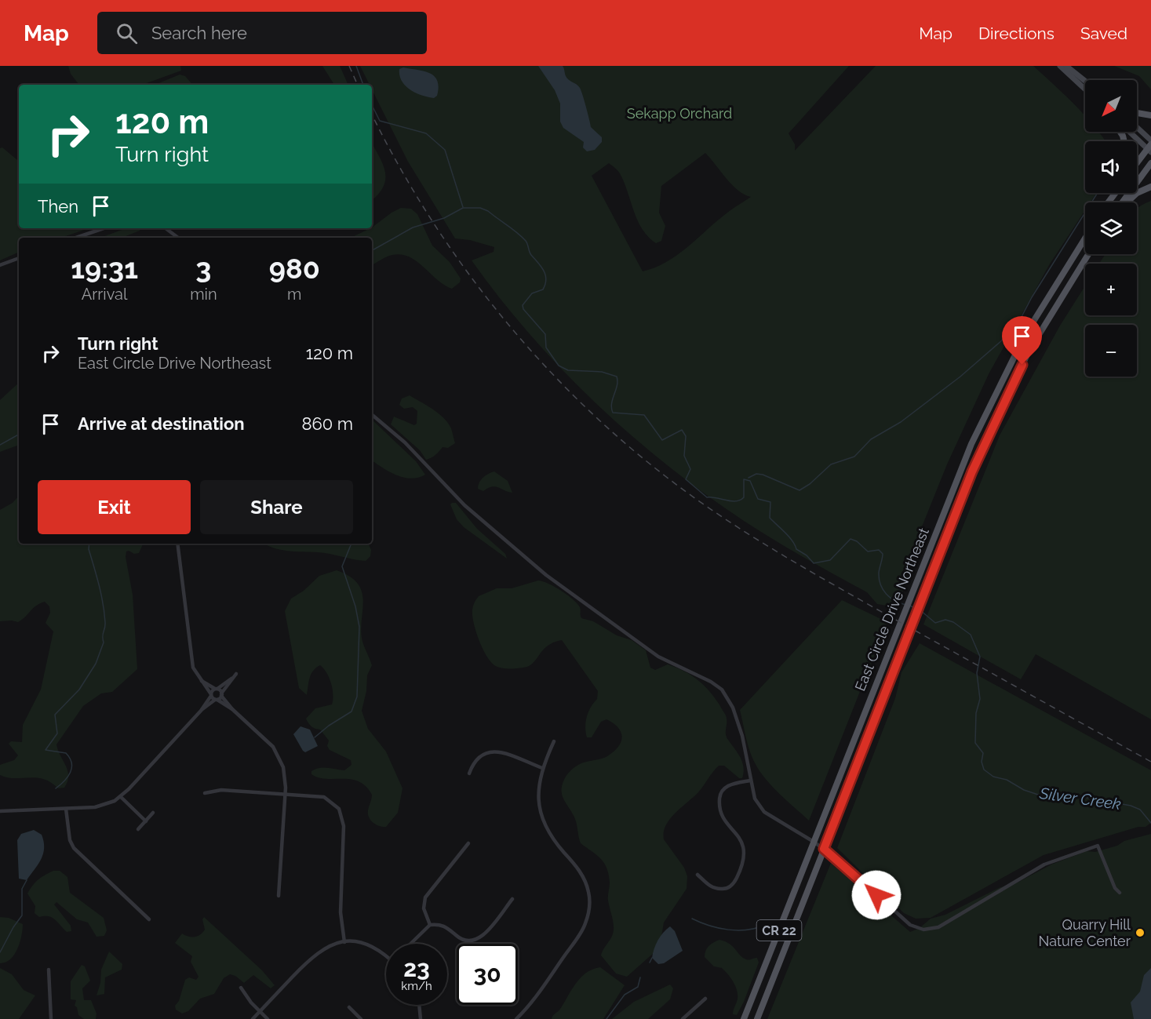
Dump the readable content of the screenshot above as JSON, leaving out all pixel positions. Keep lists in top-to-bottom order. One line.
{"streets":{"main road":["East Circle Drive Northeast","CR 22"]},"water":["Silver Creek"],"parks":["Sekapp Orchard"],"places":["Quarry Hill Nature Center"],"north":"bottom left","page":{"header":"Map","search":"Search here","nav":["Map","Directions","Saved"],"map_buttons":["+","−"],"turn":["120 m","Turn right"],"then":"Then","eta":["19:31","Arrival","3","min","980","m"],"list":[{"name":"Turn right","note":"East Circle Drive Northeast","value":"120 m"},{"name":"Arrive at destination","value":"860 m"}],"buttons":["Exit","Share"],"speed":"23 km/h","limit":"30"}}
